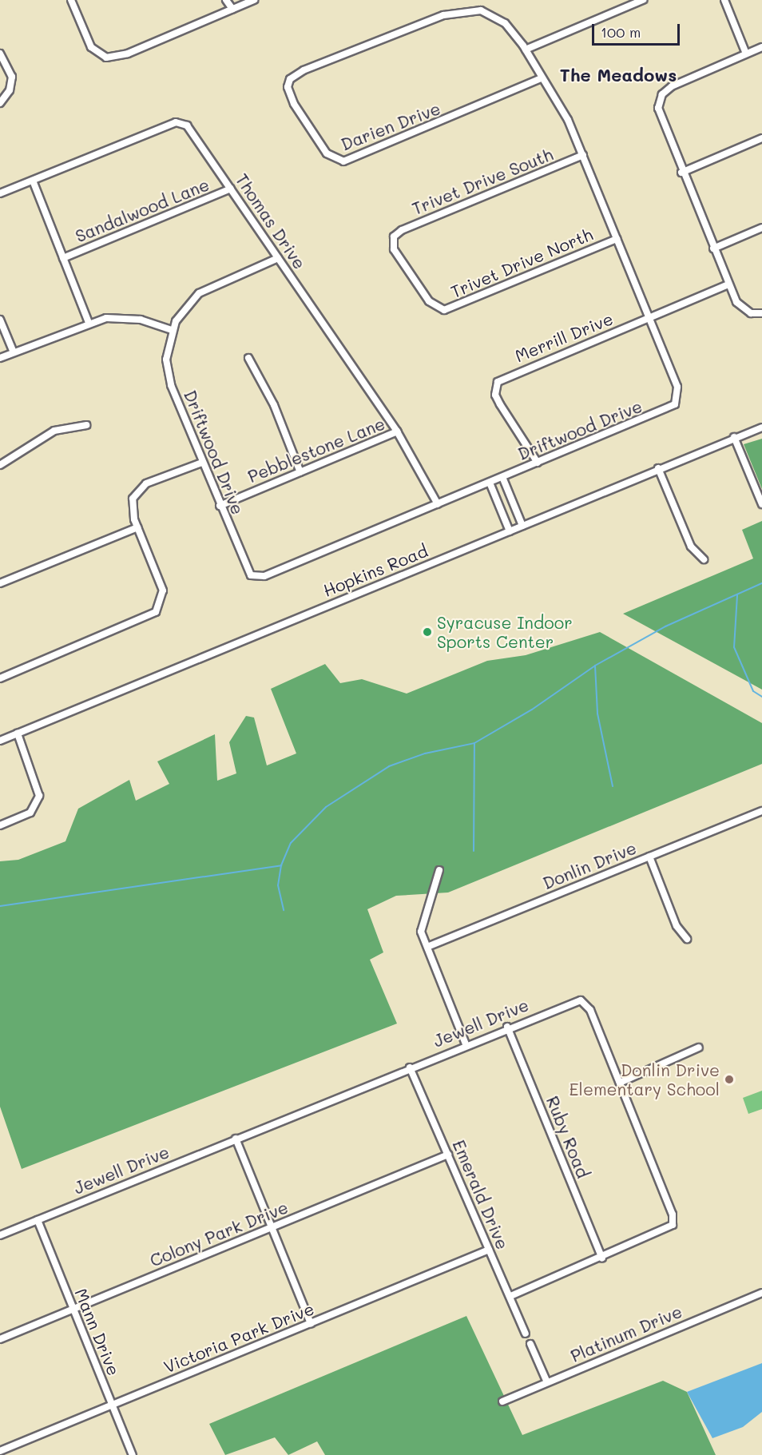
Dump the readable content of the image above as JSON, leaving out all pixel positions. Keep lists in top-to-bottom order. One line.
{"streets":{"street":["Darien Drive","Trivet Drive South","Sandalwood Lane","Thomas Drive","Trivet Drive North","Merrill Drive","Driftwood Drive","Pebblestone Lane","Hopkins Road","Donlin Drive","Jewell Drive","Ruby Road","Emerald Drive","Colony Park Drive","Mann Drive","Platinum Drive","Victoria Park Drive"]},"crossings":[["Darien Drive","Driftwood Drive"],["Trivet Drive South","Trivet Drive North"],["Trivet Drive South","Driftwood Drive"],["Sandalwood Lane","Thomas Drive"],["Thomas Drive","Driftwood Drive"],["Thomas Drive","Pebblestone Lane"],["Trivet Drive North","Driftwood Drive"],["Merrill Drive","Driftwood Drive"],["Driftwood Drive","Pebblestone Lane"],["Jewell Drive","Ruby Road"],["Jewell Drive","Emerald Drive"],["Jewell Drive","Mann Drive"],["Emerald Drive","Colony Park Drive"],["Emerald Drive","Victoria Park Drive"],["Colony Park Drive","Mann Drive"],["Mann Drive","Victoria Park Drive"]],"districts":["The Meadows"],"places":["Syracuse Indoor Sports Center","Donlin Drive Elementary School"],"scale_bar":"100 m"}
